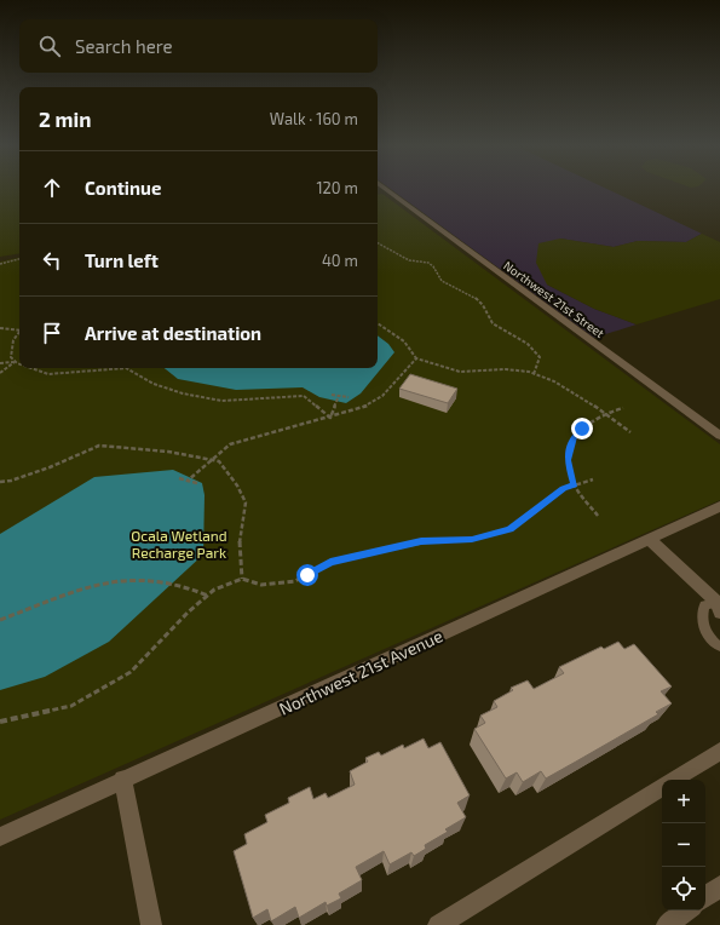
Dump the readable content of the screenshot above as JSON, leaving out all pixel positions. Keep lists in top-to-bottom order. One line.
{"streets":{"street":["Northwest 21st Street","Northwest 21st Avenue"]},"parks":["Ocala Wetland Recharge Park"],"page":{"search":"Search here","heading":["2 min","Walk · 160 m"],"list":[["Continue","120 m"],["Turn left","40 m"],"Arrive at destination"],"map_buttons":["+","−"]}}
